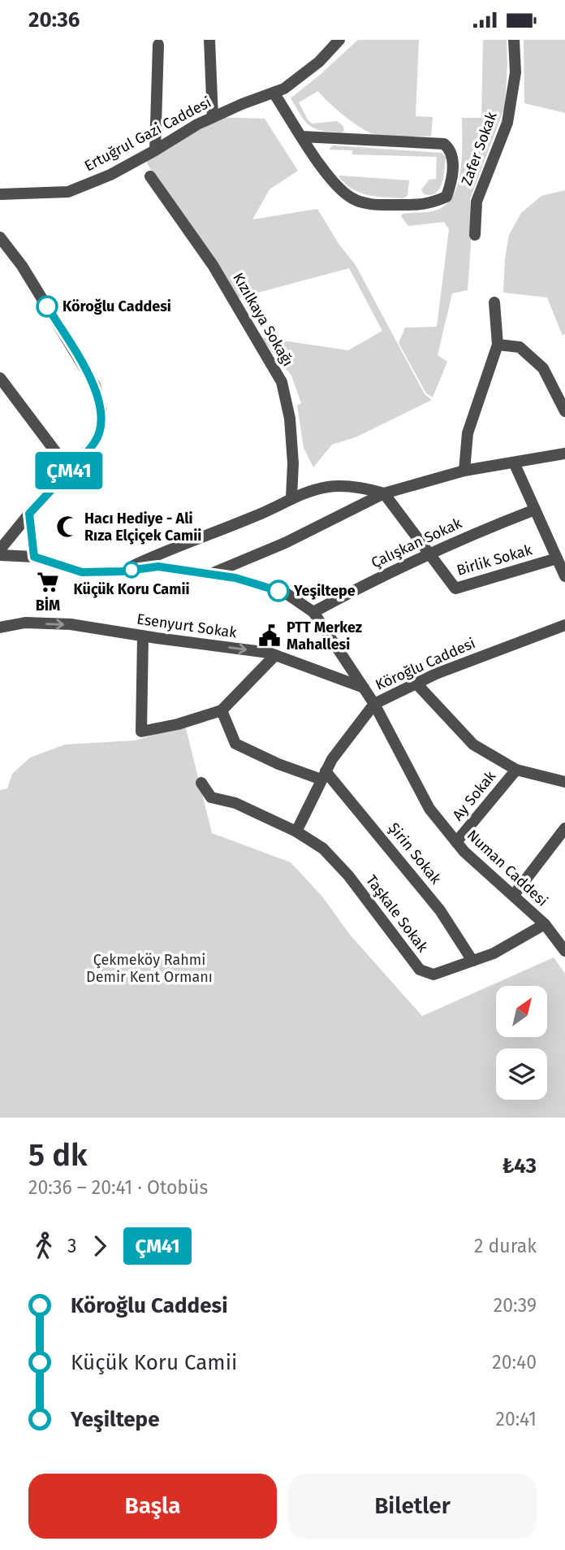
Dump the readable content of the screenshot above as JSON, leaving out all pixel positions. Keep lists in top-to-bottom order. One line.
{"streets":{"street":["Ertuğrul Gazi Caddesi","Zafer Sokak","Kızılkaya Sokağı","Çalışkan Sokak","Birlik Sokak","Esenyurt Sokak","Köroğlu Caddesi","Ay Sokak","Şirin Sokak","Numan Caddesi","Taşkale Sokak"]},"crossings":[["Çalışkan Sokak","Birlik Sokak"],["Çalışkan Sokak","Köroğlu Caddesi"],["Esenyurt Sokak","Köroğlu Caddesi"],["Esenyurt Sokak","Numan Caddesi"],["Köroğlu Caddesi","Şirin Sokak"],["Köroğlu Caddesi","Numan Caddesi"],["Köroğlu Caddesi","Taşkale Sokak"],["Ay Sokak","Numan Caddesi"],["Şirin Sokak","Taşkale Sokak"],["Numan Caddesi","Taşkale Sokak"]],"one_way":["Esenyurt Sokak"],"parks":["Çekmeköy Rahmi Demir Kent Ormanı"],"places":{"other":["Köroğlu Caddesi","Küçük Koru Camii","Yeşiltepe"],"mosque":["Hacı Hediye - Ali Rıza Elçiçek Camii"],"supermarket":["BİM"],"public building":["PTT Merkez Mahallesi"]},"lines":["bus line ÇM41"],"north":"top right","page":{"status":"20:36","on_map":"ÇM41","heading":["5 dk","20:36 – 20:41 · Otobüs","₺43"],"legs":["3","ÇM41","2 durak"],"list":[{"name":"Köroğlu Caddesi","value":"20:39"},{"name":"Küçük Koru Camii","value":"20:40"},{"name":"Yeşiltepe","value":"20:41"}],"buttons":["Başla","Biletler"]}}
